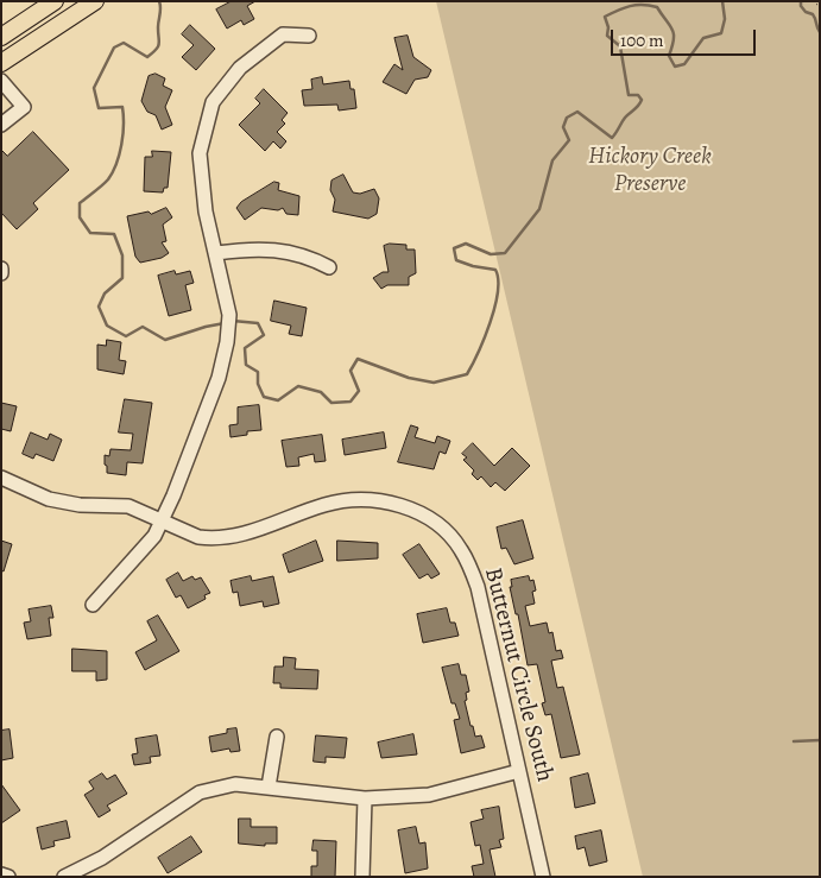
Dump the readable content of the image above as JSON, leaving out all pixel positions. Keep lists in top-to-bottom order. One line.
{"streets":{"street":["Butternut Circle South"]},"parks":["Hickory Creek Preserve"],"scale_bar":"100 m"}
